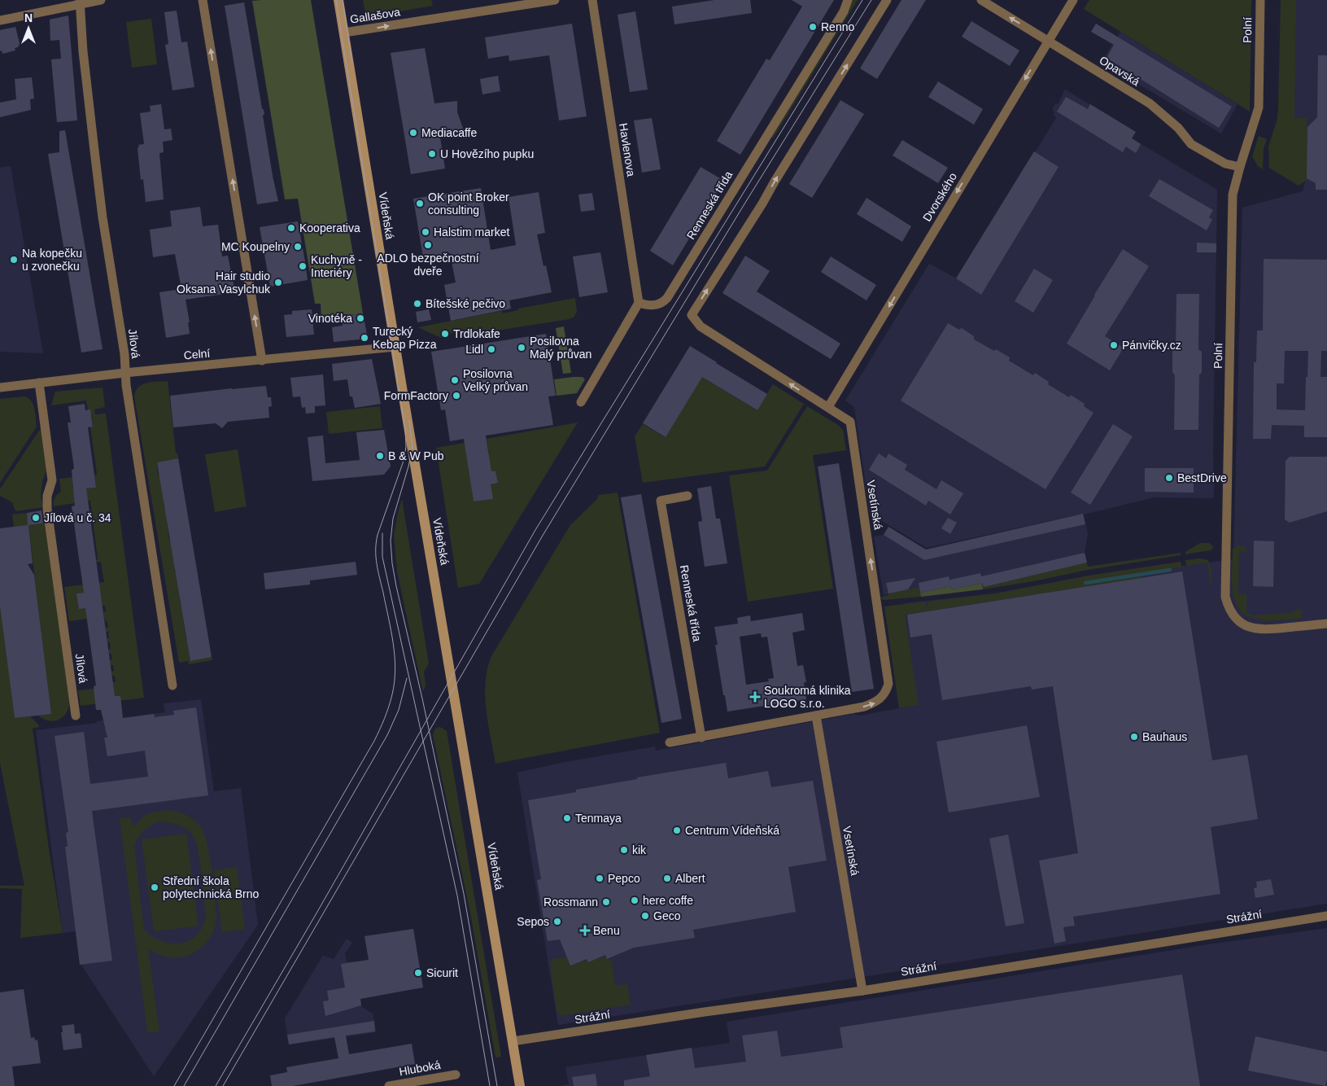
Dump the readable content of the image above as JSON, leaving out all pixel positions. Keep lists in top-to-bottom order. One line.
{"streets":{"main road":["Vídeňská"],"street":["Gallašova","Polní","Opavská","Havlenova","Dvorského","Renneská třída","Jílová","Celní","Vsetínská","Strážní","Hluboká"]},"crossings":[["Gallašova","Vídeňská"],["Polní","Opavská"],["Opavská","Dvorského"],["Havlenova","Renneská třída"],["Dvorského","Vsetínská"],["Renneská třída","Vsetínská"],["Vídeňská","Celní"],["Vídeňská","Strážní"],["Jílová","Celní"],["Vsetínská","Strážní"]],"one_way":["Gallašova","Dvorského"],"places":{"other":["Renno","Mediacaffe","U Hovězího pupku","OK point Broker consulting","Kooperativa","Halstim market","ADLO bezpečnostní dveře","MC Koupelny","Na kopečku u zvonečku","Kuchyně - Interiéry","Hair studio Oksana Vasylchuk","Bítešské pečivo","Vinotéka","Trdlokafe","Turecký Kebap Pizza","Pánvičky.cz","Posilovna Malý průvan","Lidl","Posilovna Velký průvan","FormFactory","B & W Pub","BestDrive","Jílová u č. 34","Bauhaus","Tenmaya","Centrum Vídeňská","kik","Pepco","Albert","Střední škola polytechnická Brno","here coffe","Rossmann","Geco","Sepos","Sicurit"],"health":["Soukromá klinika LOGO s.r.o.","Benu"]},"north":"top"}
